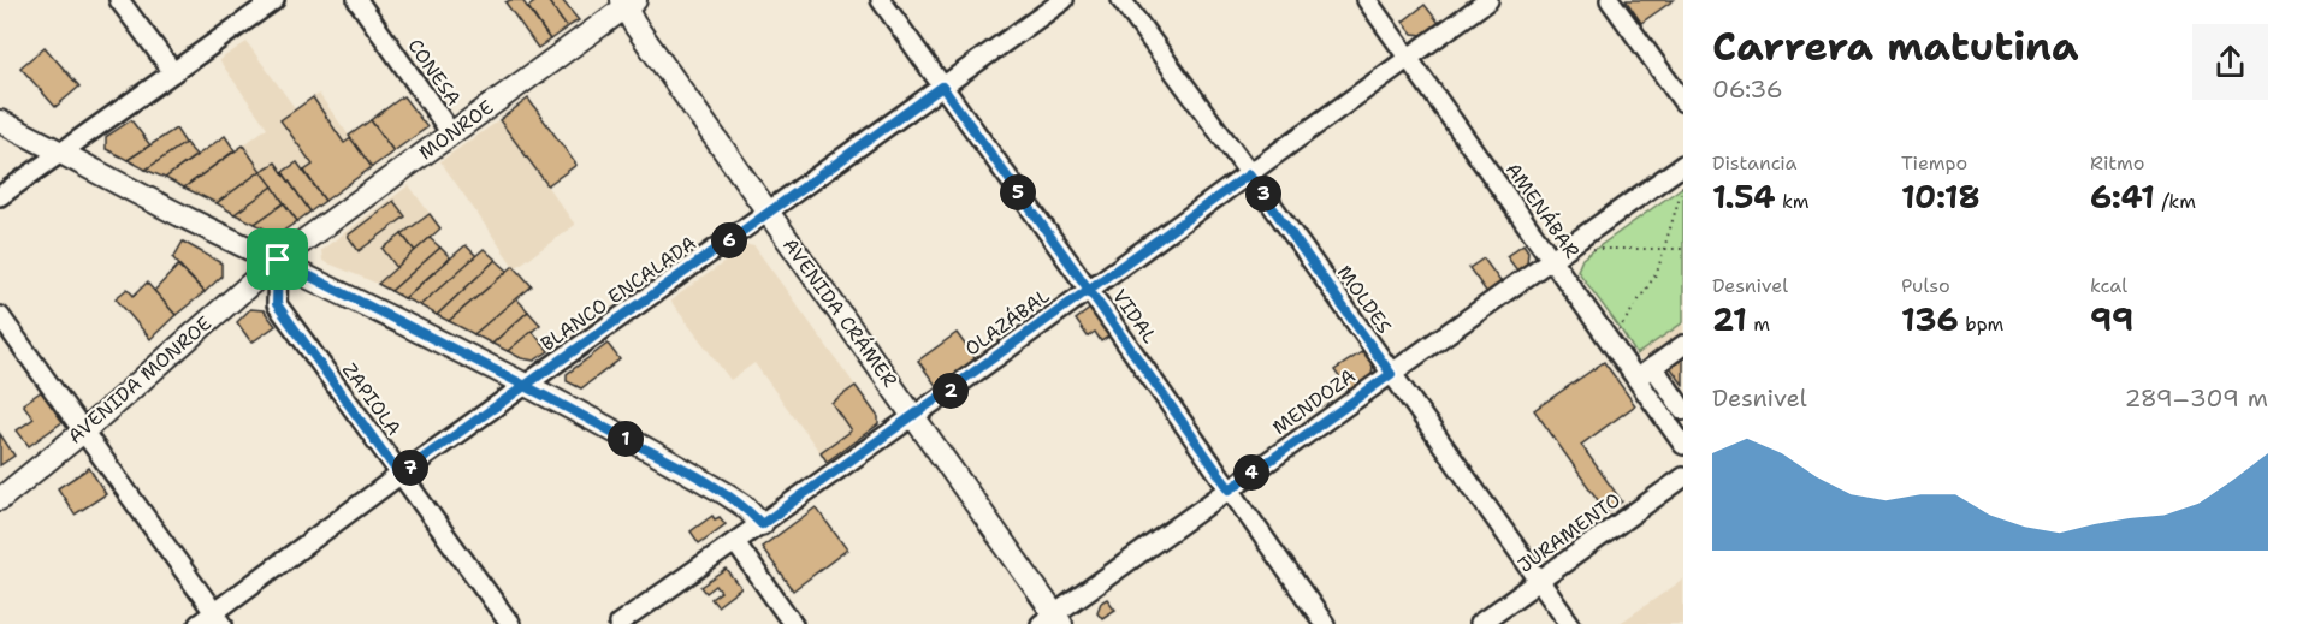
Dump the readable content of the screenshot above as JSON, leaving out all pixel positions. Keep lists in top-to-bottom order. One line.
{"streets":{"main road":["MONROE","AVENIDA CRÁMER","AVENIDA MONROE"],"street":["CONESA","AMENÁBAR","BLANCO ENCALADA","MOLDES","VIDAL","OLAZÁBAL","ZAPIOLA","MENDOZA","JURAMENTO"]},"crossings":[["CONESA","MONROE"],["MONROE","AVENIDA CRÁMER"],["MONROE","AVENIDA MONROE"],["MONROE","ZAPIOLA"],["AMENÁBAR","OLAZÁBAL"],["AMENÁBAR","MENDOZA"],["BLANCO ENCALADA","AVENIDA CRÁMER"],["BLANCO ENCALADA","VIDAL"],["BLANCO ENCALADA","ZAPIOLA"],["MOLDES","OLAZÁBAL"],["MOLDES","MENDOZA"],["MOLDES","JURAMENTO"],["AVENIDA CRÁMER","OLAZÁBAL"],["AVENIDA CRÁMER","MENDOZA"],["VIDAL","OLAZÁBAL"],["VIDAL","MENDOZA"],["AVENIDA MONROE","ZAPIOLA"]],"page":{"heading":["Carrera matutina","06:36"],"stats":[["Distancia","1.54 km"],["Tiempo","10:18"],["Ritmo","6:41 /km"],["Desnivel","21 m"],["Pulso","136 bpm"],["kcal","99"]],"pins":["5","3","6","2","1","7","4"],"chart":["Desnivel","289–309 m"]}}
